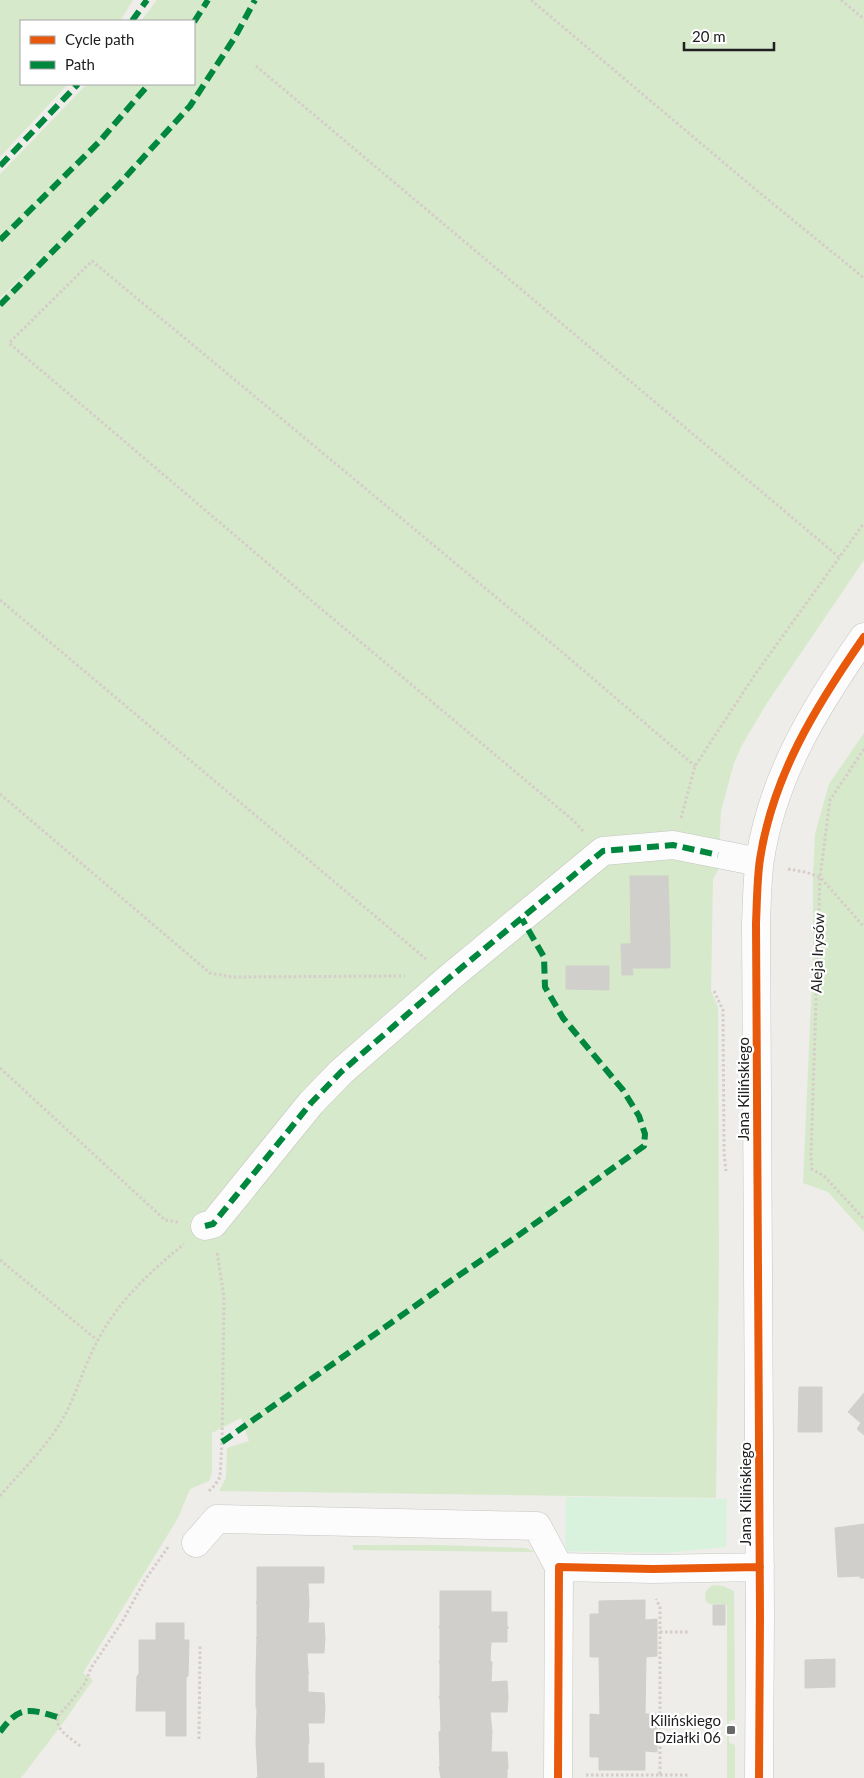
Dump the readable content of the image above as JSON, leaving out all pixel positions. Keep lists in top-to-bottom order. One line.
{"streets":{"street":["Jana Kilińskiego"],"path":["Aleja Irysów"]},"places":{"transit":["Kilińskiego Działki 06"]},"legend":["Cycle path","Path"],"scale_bar":"20 m"}
